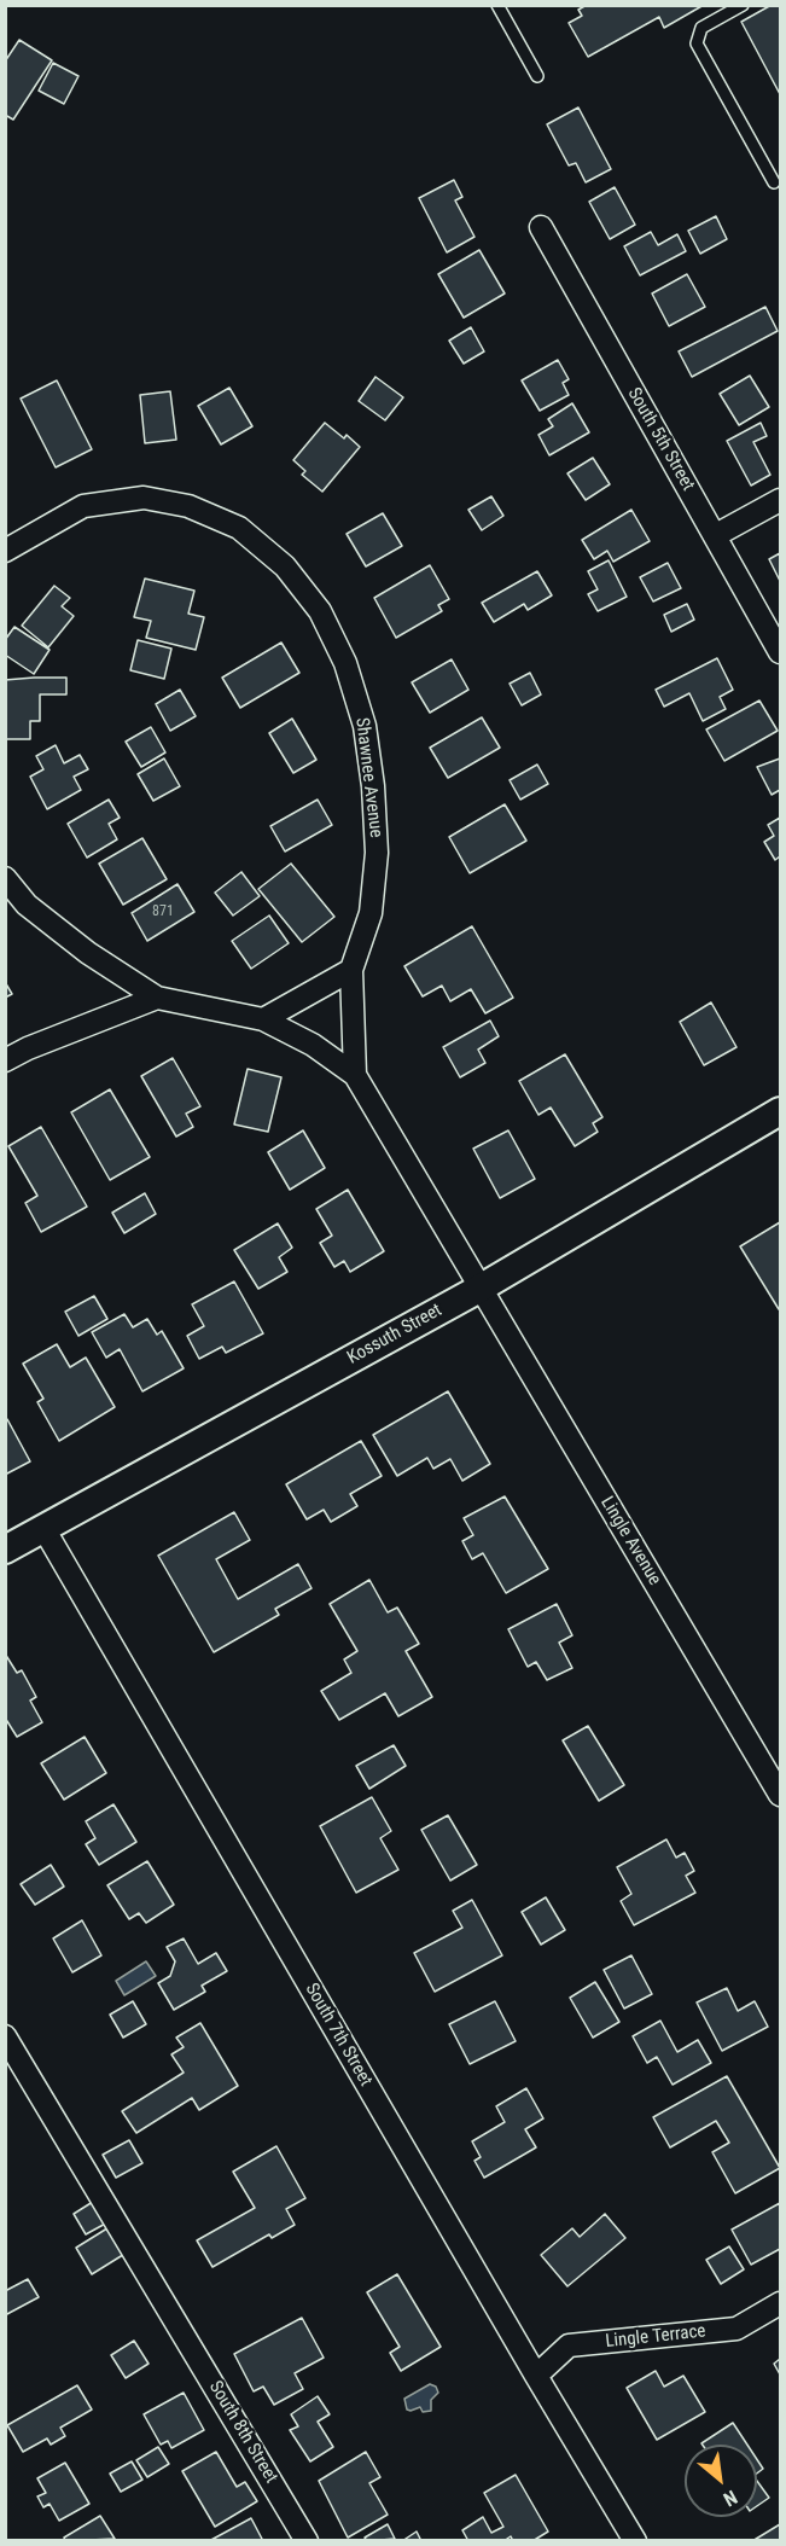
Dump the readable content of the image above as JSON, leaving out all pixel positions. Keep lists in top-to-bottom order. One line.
{"streets":{"street":["South 5th Street","Shawnee Avenue","Kossuth Street","Lingle Avenue","South 7th Street","Lingle Terrace","South 8th Street"]},"crossings":[["Shawnee Avenue","Kossuth Street"],["Shawnee Avenue","Lingle Avenue"],["Kossuth Street","Lingle Avenue"],["Kossuth Street","South 7th Street"],["South 7th Street","Lingle Terrace"]],"house_numbers":["871"],"north":"bottom right"}
